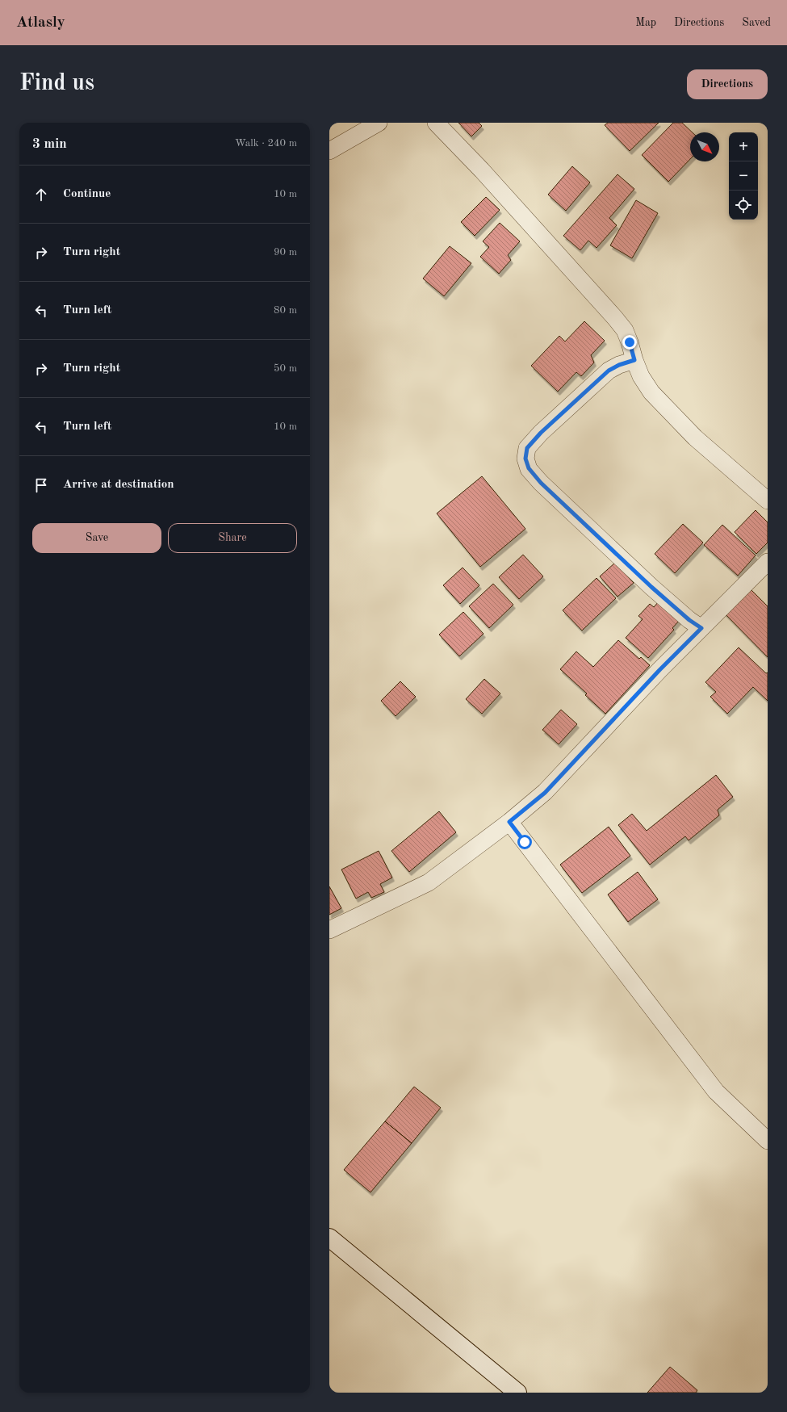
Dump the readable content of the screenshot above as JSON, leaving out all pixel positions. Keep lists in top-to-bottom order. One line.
{"north":"bottom right","page":{"header":"Atlasly","nav":["Map","Directions","Saved"],"buttons":["Directions",["Save","Share"]],"title":"Find us","heading":["3 min","Walk · 240 m"],"map_buttons":["+","−"],"list":[["Continue","10 m"],["Turn right","90 m"],["Turn left","80 m"],["Turn right","50 m"],["Turn left","10 m"],"Arrive at destination"]}}
